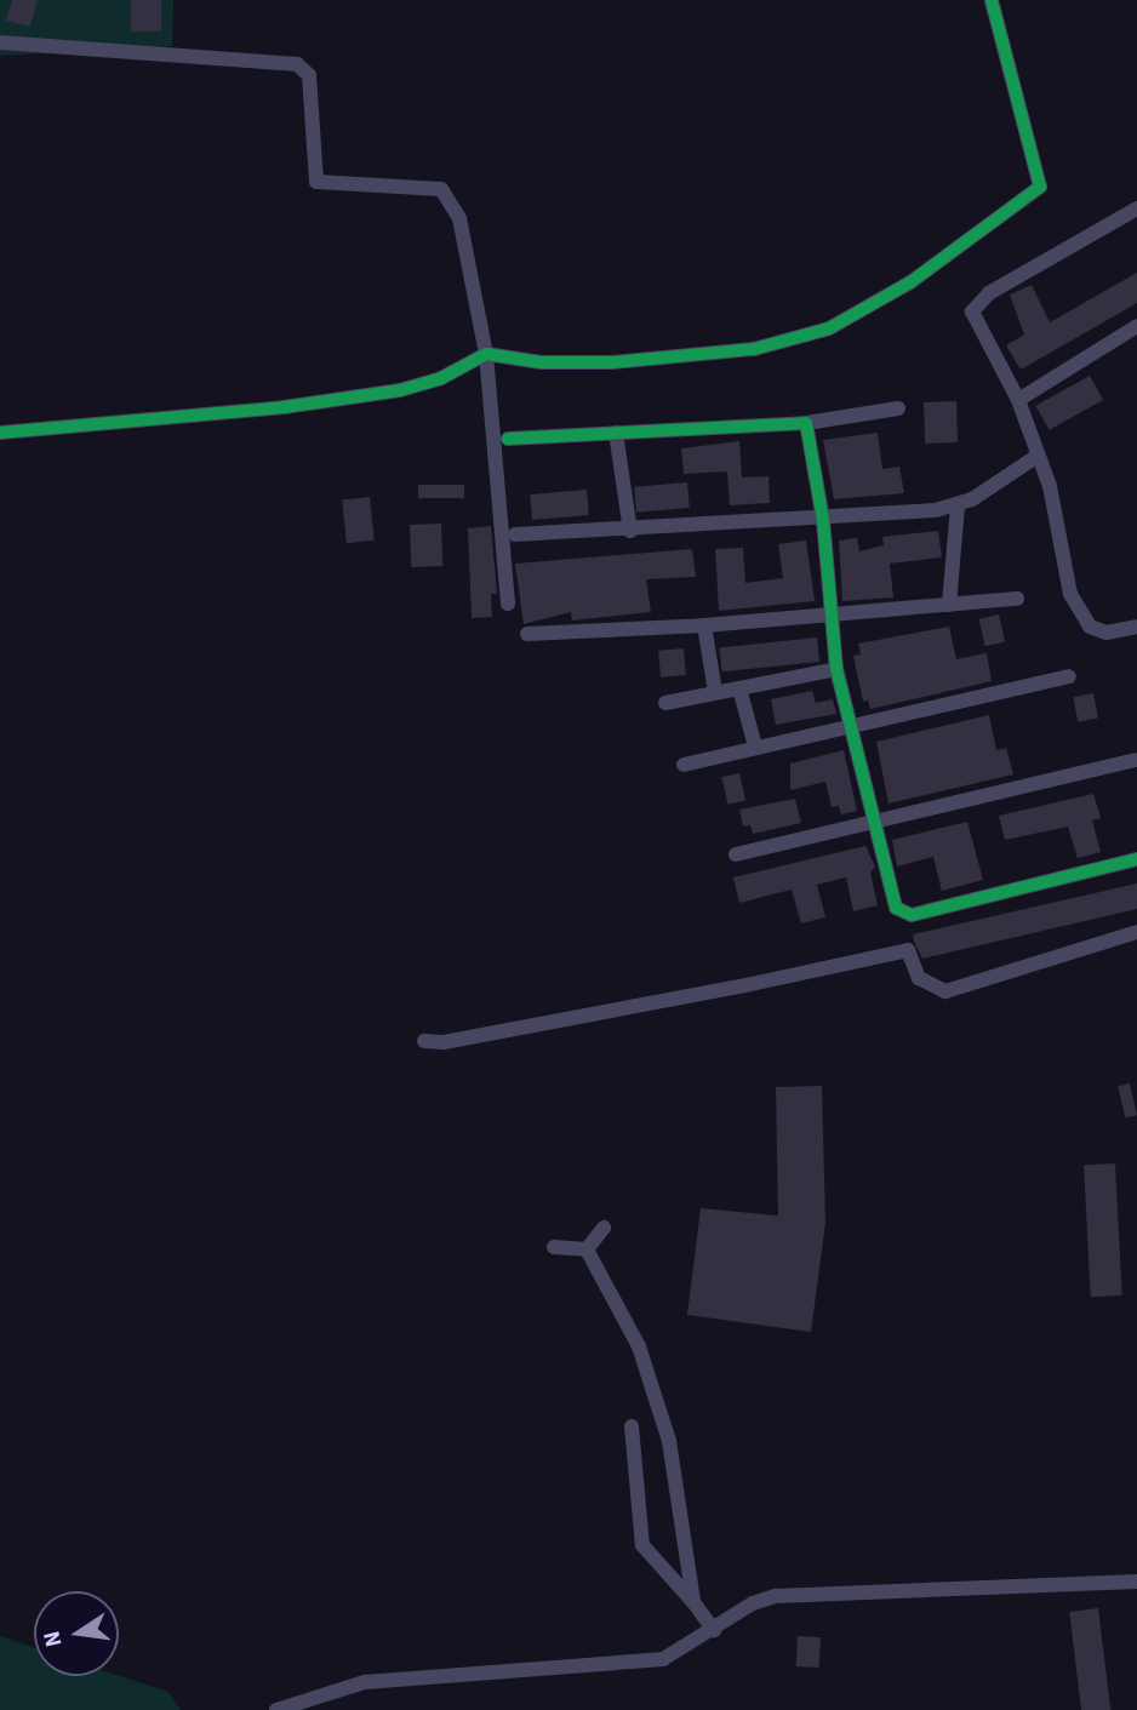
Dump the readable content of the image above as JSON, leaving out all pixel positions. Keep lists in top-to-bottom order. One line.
{"north":"left"}
